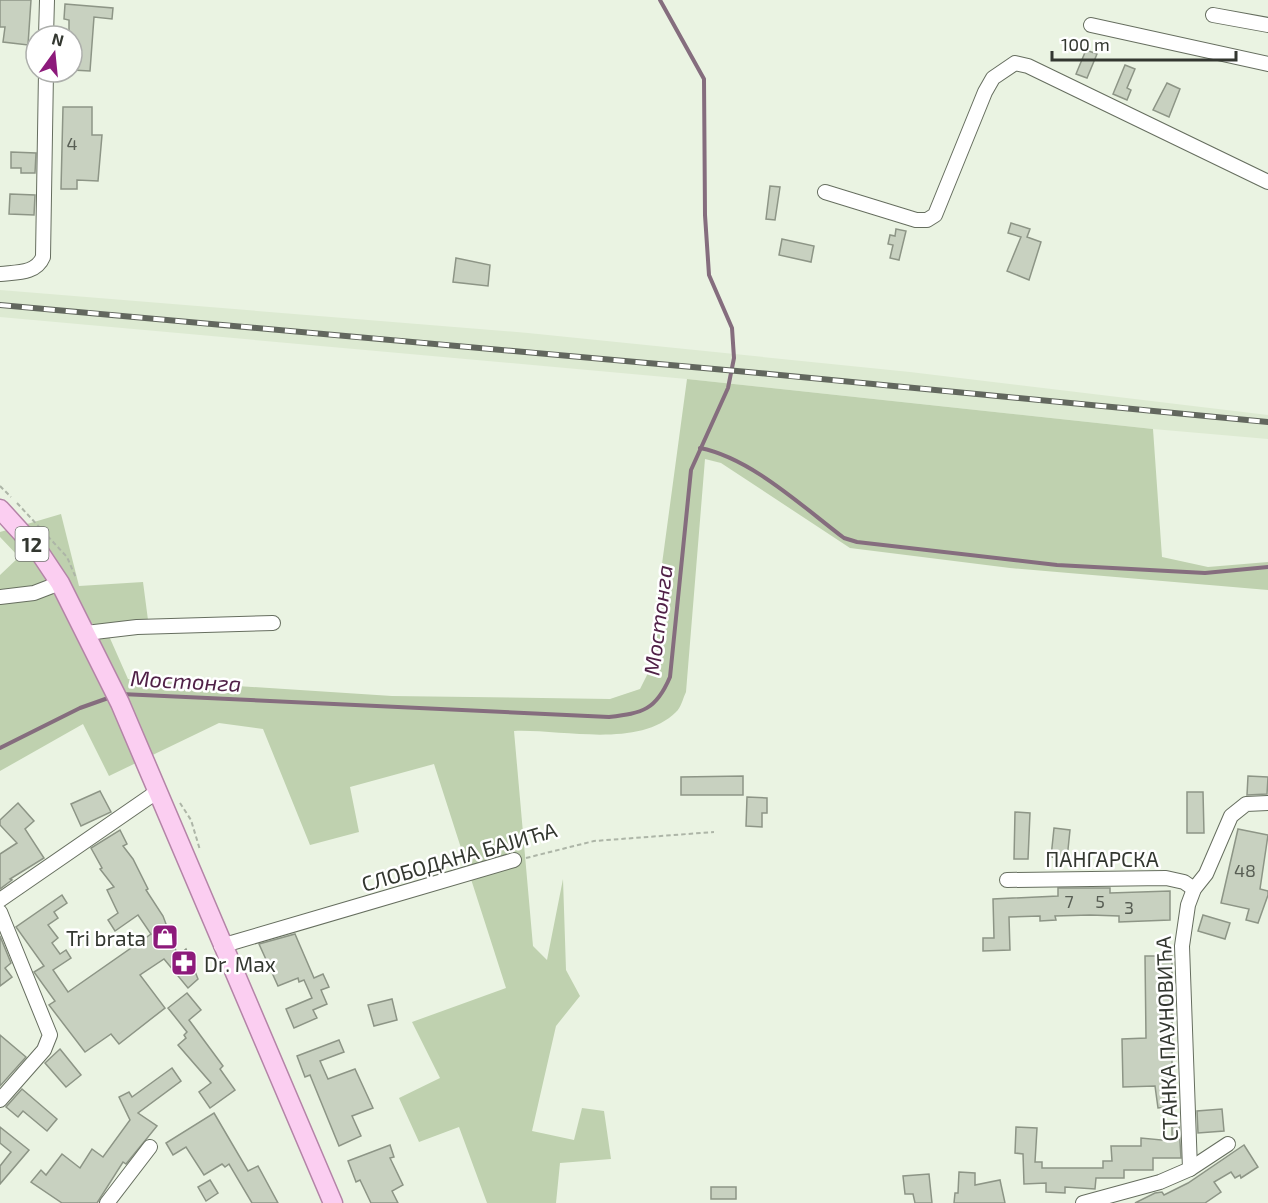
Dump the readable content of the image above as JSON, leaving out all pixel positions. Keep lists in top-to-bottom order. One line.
{"streets":{"main road":["12"],"street":["СЛОБОДАНА БАЈИЋА","ПАНГАРСКА","СТАНКА ПАУНОВИЋА"]},"crossings":[["12","СЛОБОДАНА БАЈИЋА"],["ПАНГАРСКА","СТАНКА ПАУНОВИЋА"]],"water":["Мостонга"],"places":{"shop":["Tri brata"],"pharmacy":["Dr. Max"]},"house_numbers":["4","48","7","5","3"],"scale_bar":"100 m","north":"top"}
